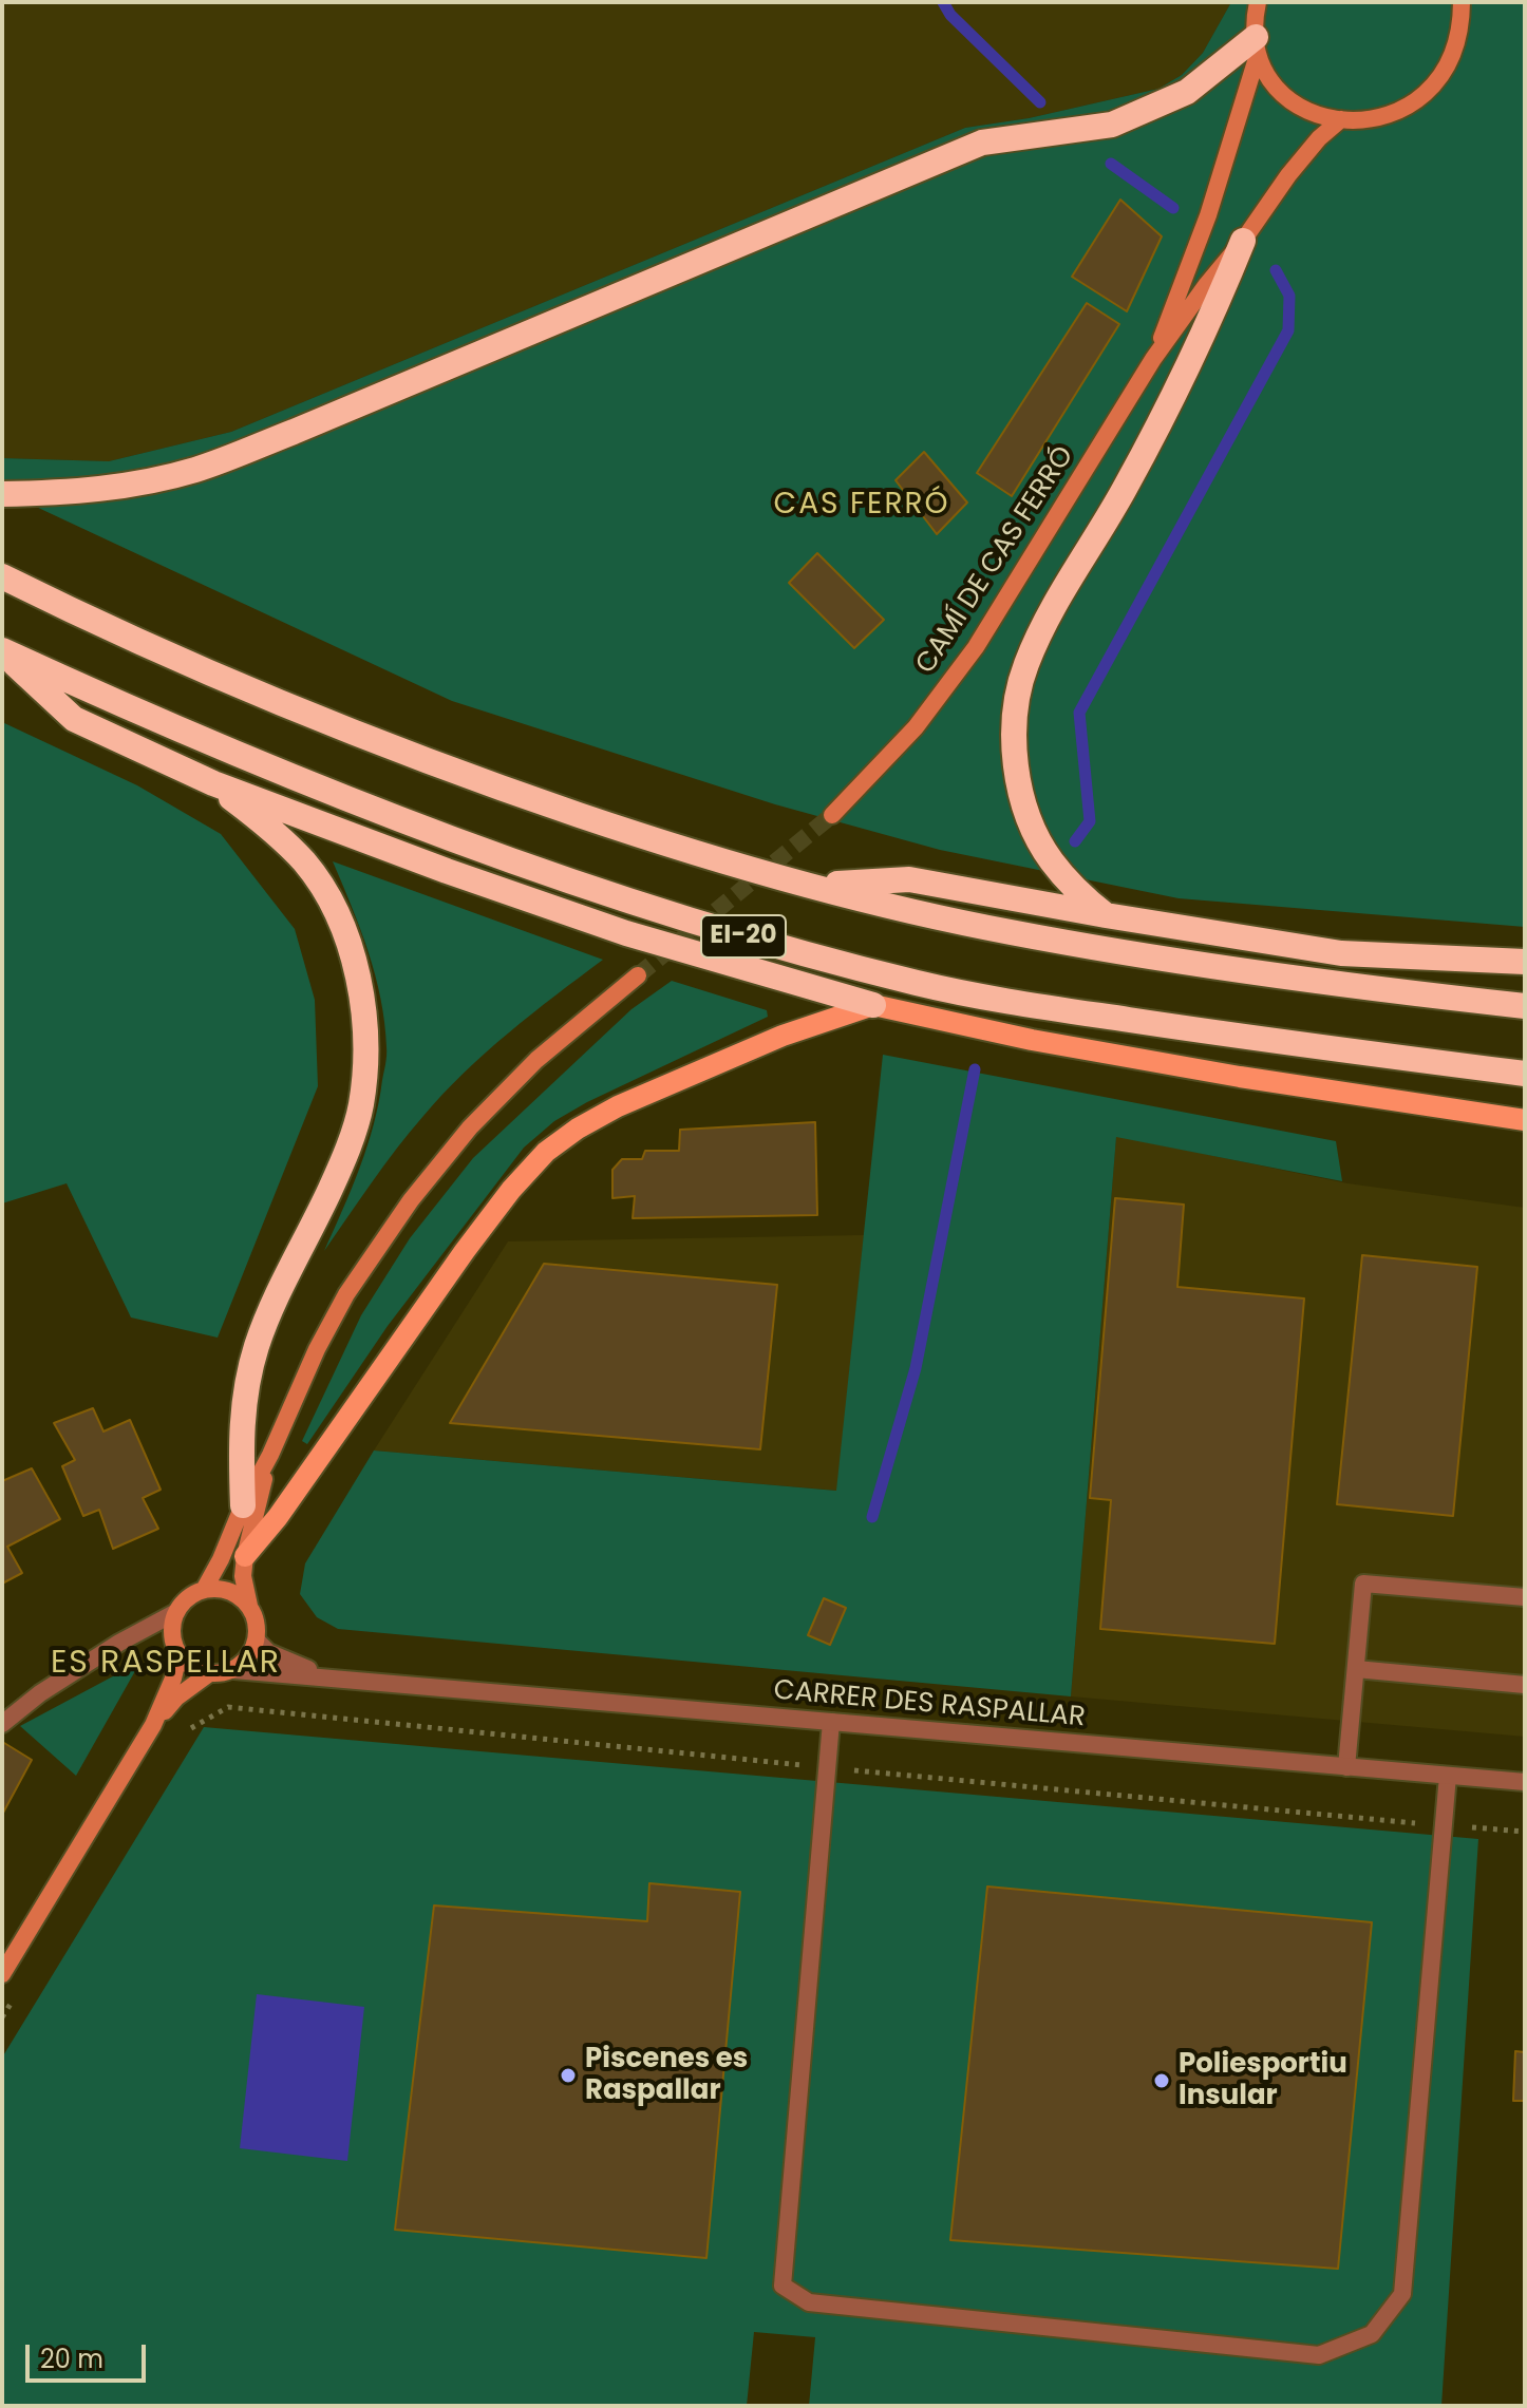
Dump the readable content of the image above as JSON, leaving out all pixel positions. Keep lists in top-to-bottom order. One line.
{"streets":{"highway":["EI-20"],"street":["CAMÍ DE CAS FERRÓ","CARRER DES RASPALLAR"]},"districts":["CAS FERRÓ","ES RASPELLAR"],"places":["Piscenes es Raspallar","Poliesportiu Insular"],"scale_bar":"20 m"}
